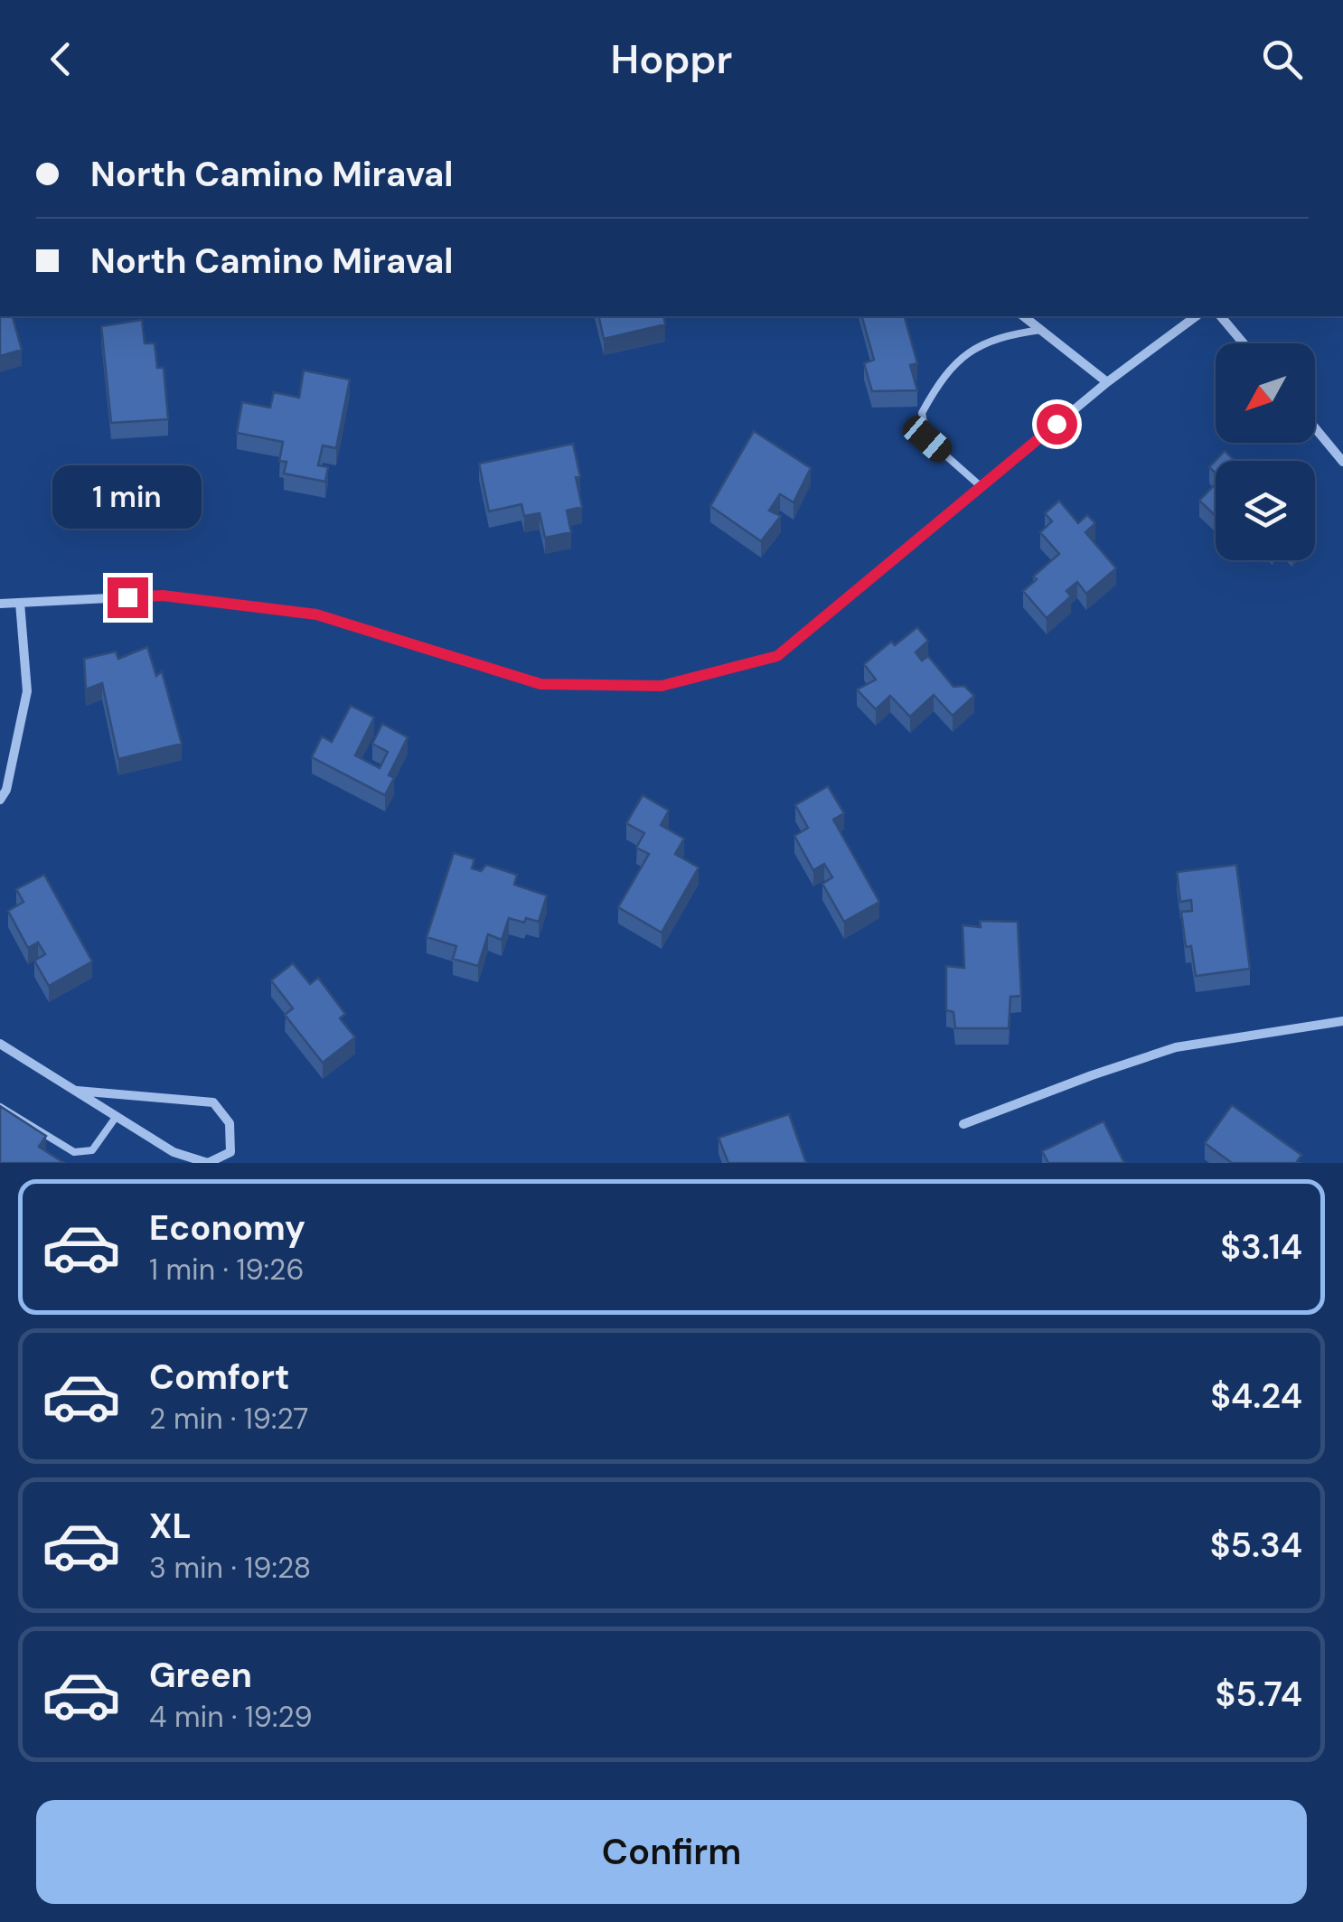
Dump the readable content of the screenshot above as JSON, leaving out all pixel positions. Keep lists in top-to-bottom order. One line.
{"north":"bottom left","page":{"header":"Hoppr","banner":["North Camino Miraval","North Camino Miraval"],"bubble":"1 min","list":[{"name":"Economy","note":"1 min · 19:26","value":"$3.14"},{"name":"Comfort","note":"2 min · 19:27","value":"$4.24"},{"name":"XL","note":"3 min · 19:28","value":"$5.34"},{"name":"Green","note":"4 min · 19:29","value":"$5.74"}],"buttons":"Confirm"}}
